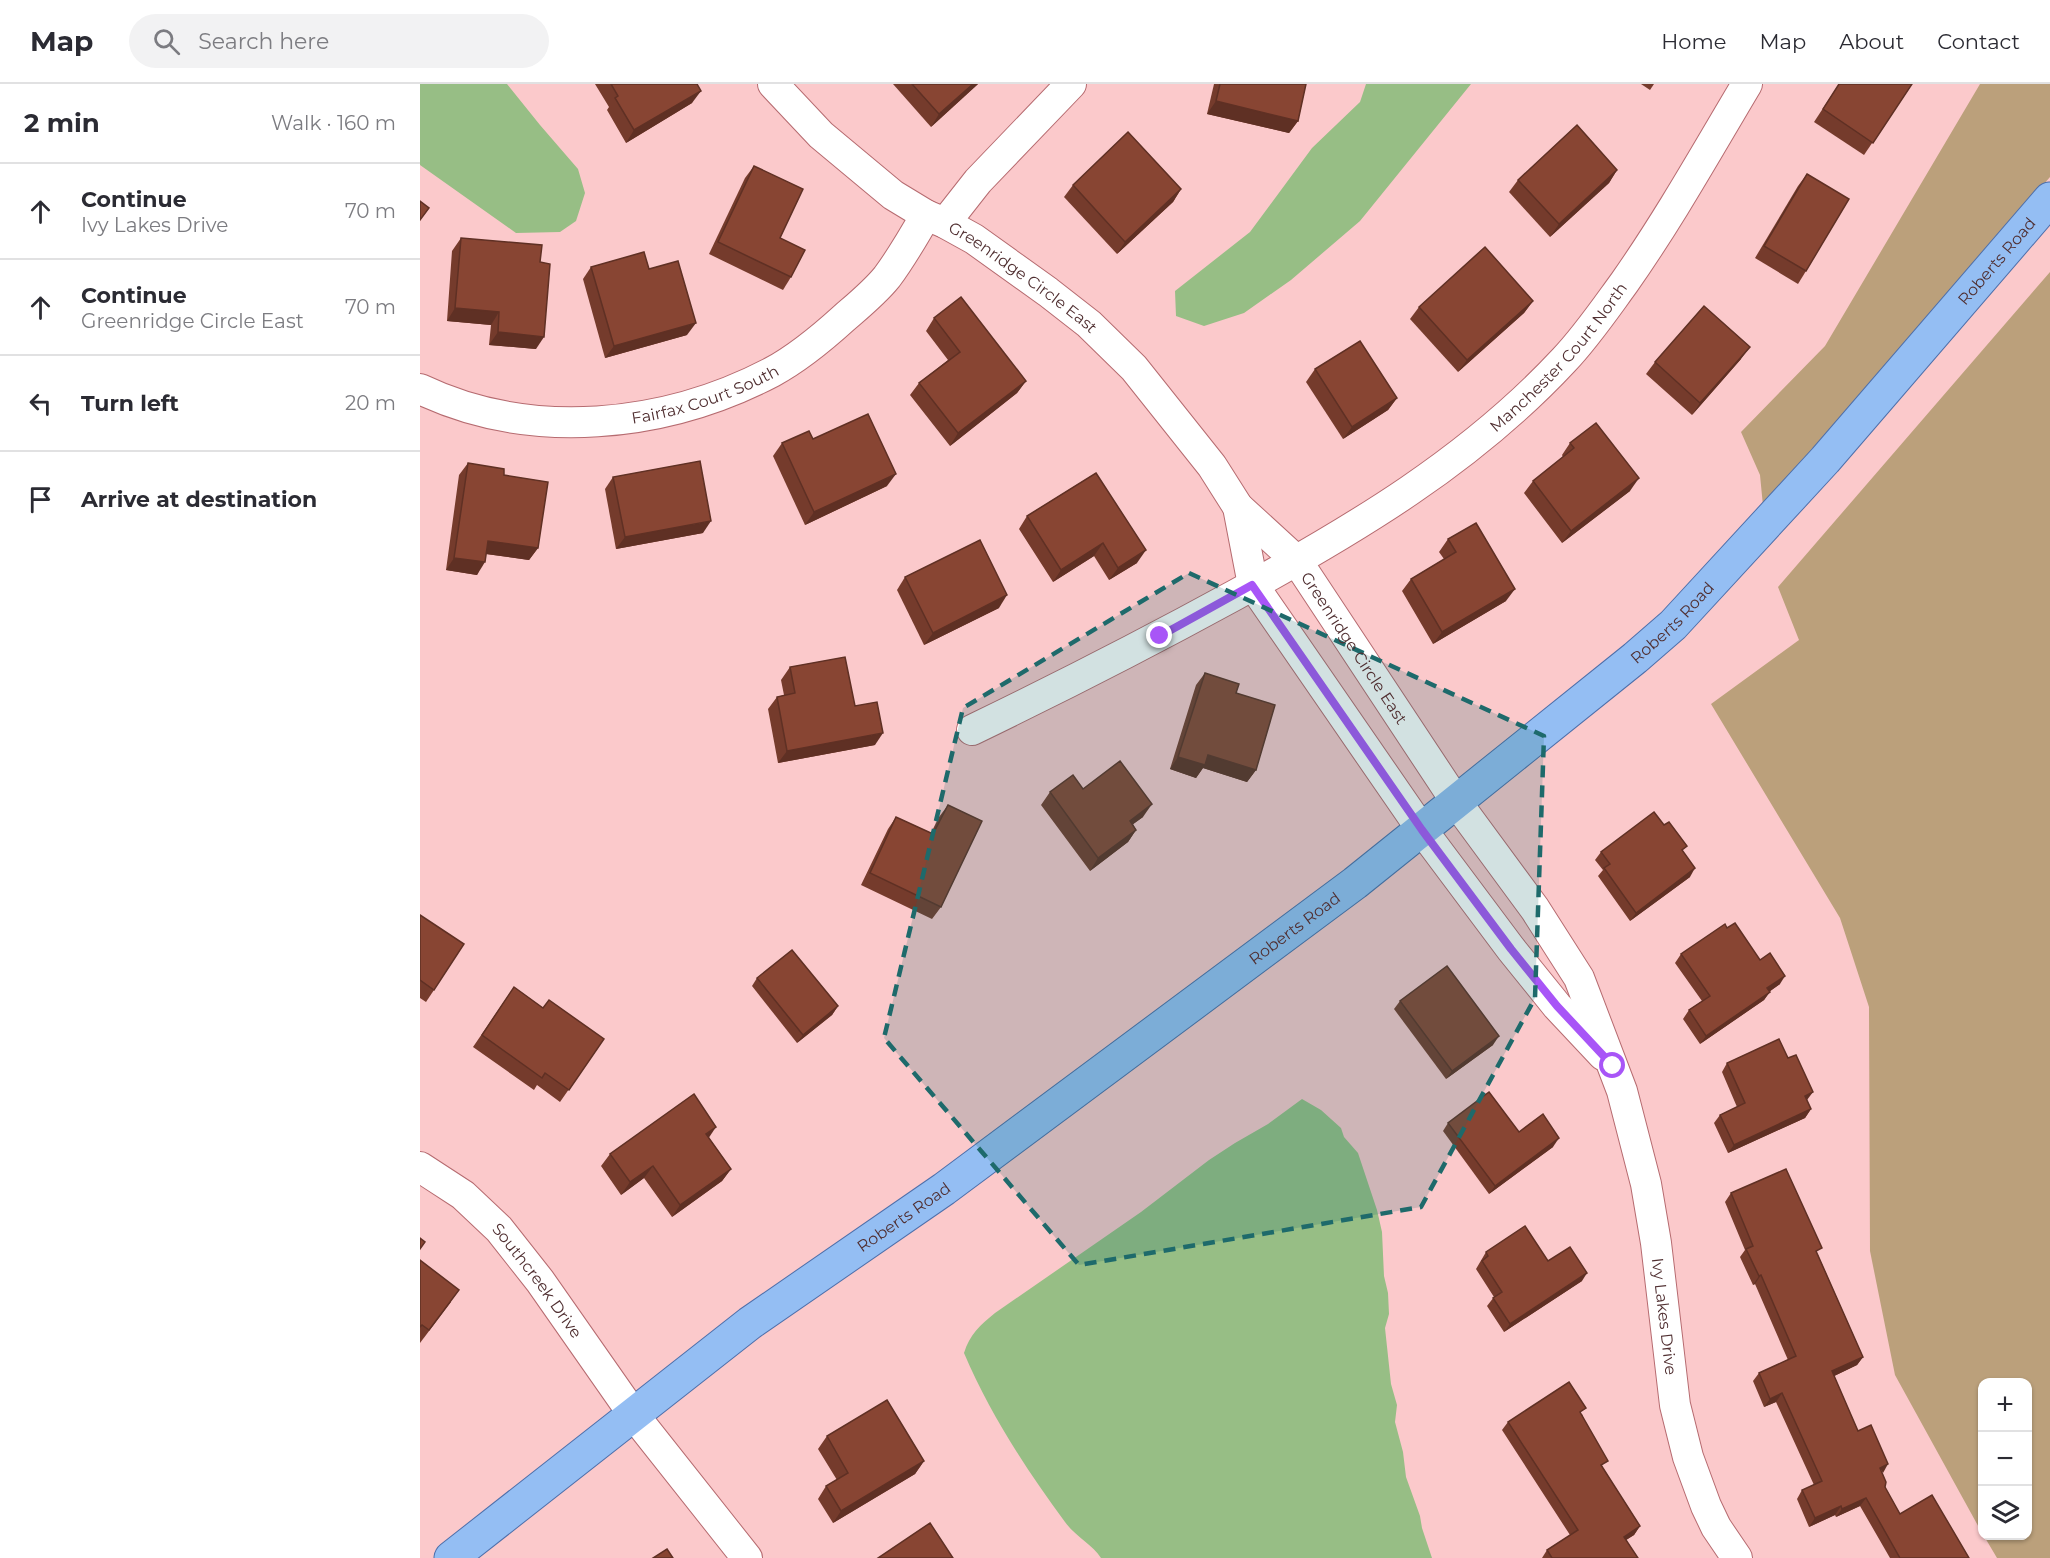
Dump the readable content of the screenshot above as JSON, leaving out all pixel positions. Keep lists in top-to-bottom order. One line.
{"streets":{"main road":["Roberts Road"],"street":["Greenridge Circle East","Manchester Court North","Fairfax Court South","Southcreek Drive","Ivy Lakes Drive"]},"crossings":[["Roberts Road","Greenridge Circle East"],["Roberts Road","Southcreek Drive"],["Roberts Road","Ivy Lakes Drive"],["Greenridge Circle East","Manchester Court North"],["Greenridge Circle East","Fairfax Court South"],["Greenridge Circle East","Ivy Lakes Drive"]],"page":{"header":"Map","search":"Search here","nav":["Home","Map","About","Contact"],"heading":["2 min","Walk · 160 m"],"list":[["Continue","Ivy Lakes Drive","70 m"],["Continue","Greenridge Circle East","70 m"],["Turn left","20 m"],"Arrive at destination"],"map_buttons":["+","−"]}}
